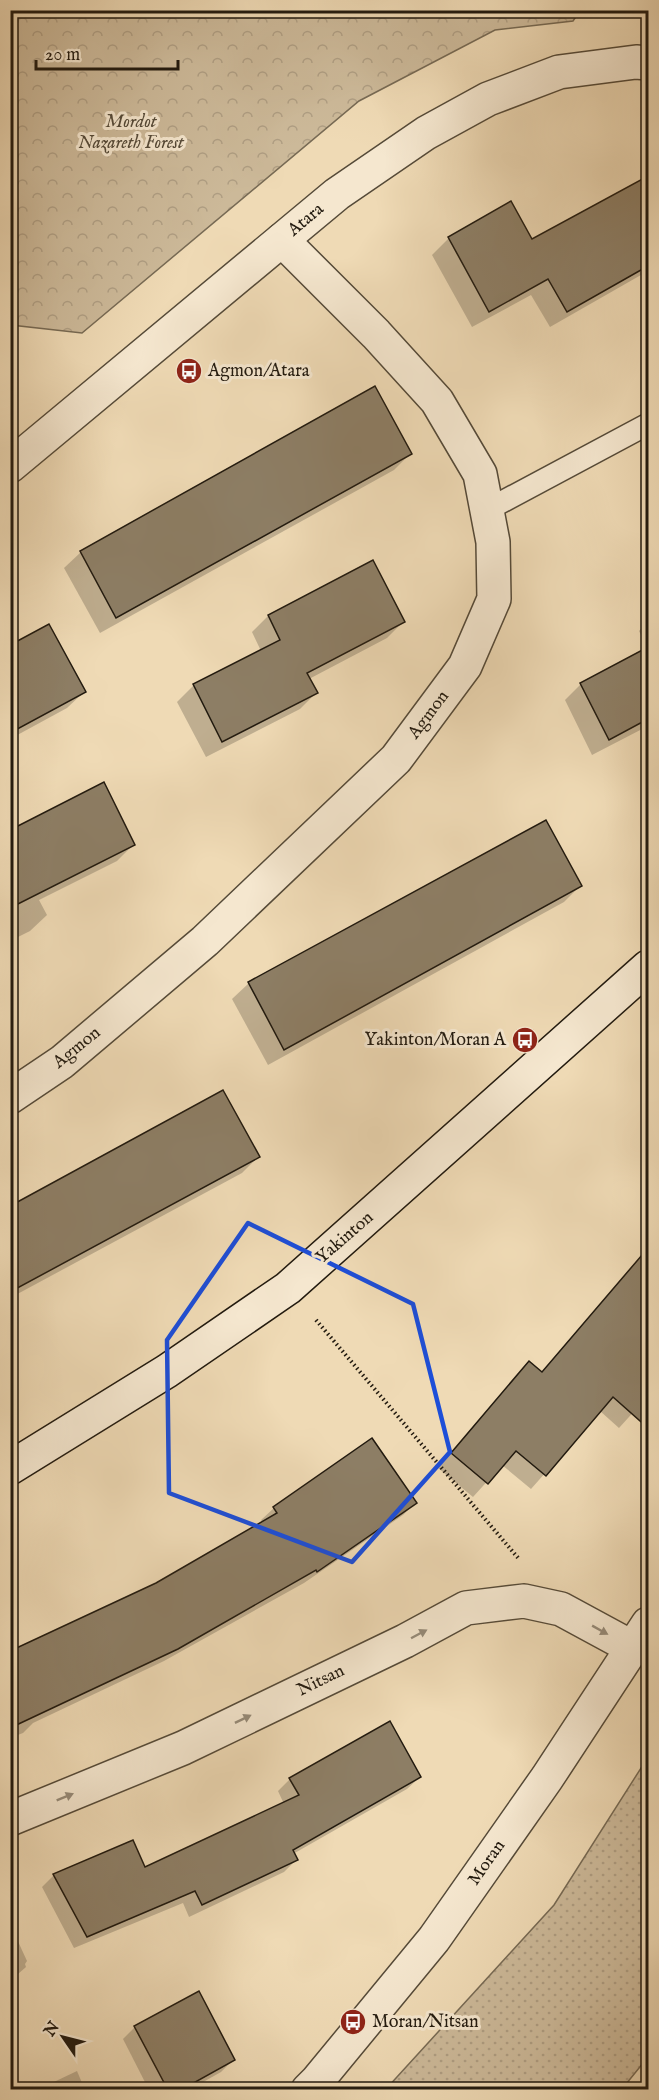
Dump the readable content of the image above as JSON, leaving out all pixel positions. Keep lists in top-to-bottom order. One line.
{"streets":{"street":["Atara","Agmon","Yakinton","Nitsan","Moran"]},"crossings":[["Atara","Agmon"],["Nitsan","Moran"]],"one_way":["Nitsan"],"parks":["Mordot Nazareth Forest"],"places":{"bus stop":["Agmon/Atara","Yakinton/Moran A","Moran/Nitsan"]},"scale_bar":"20 m","north":"top left"}
